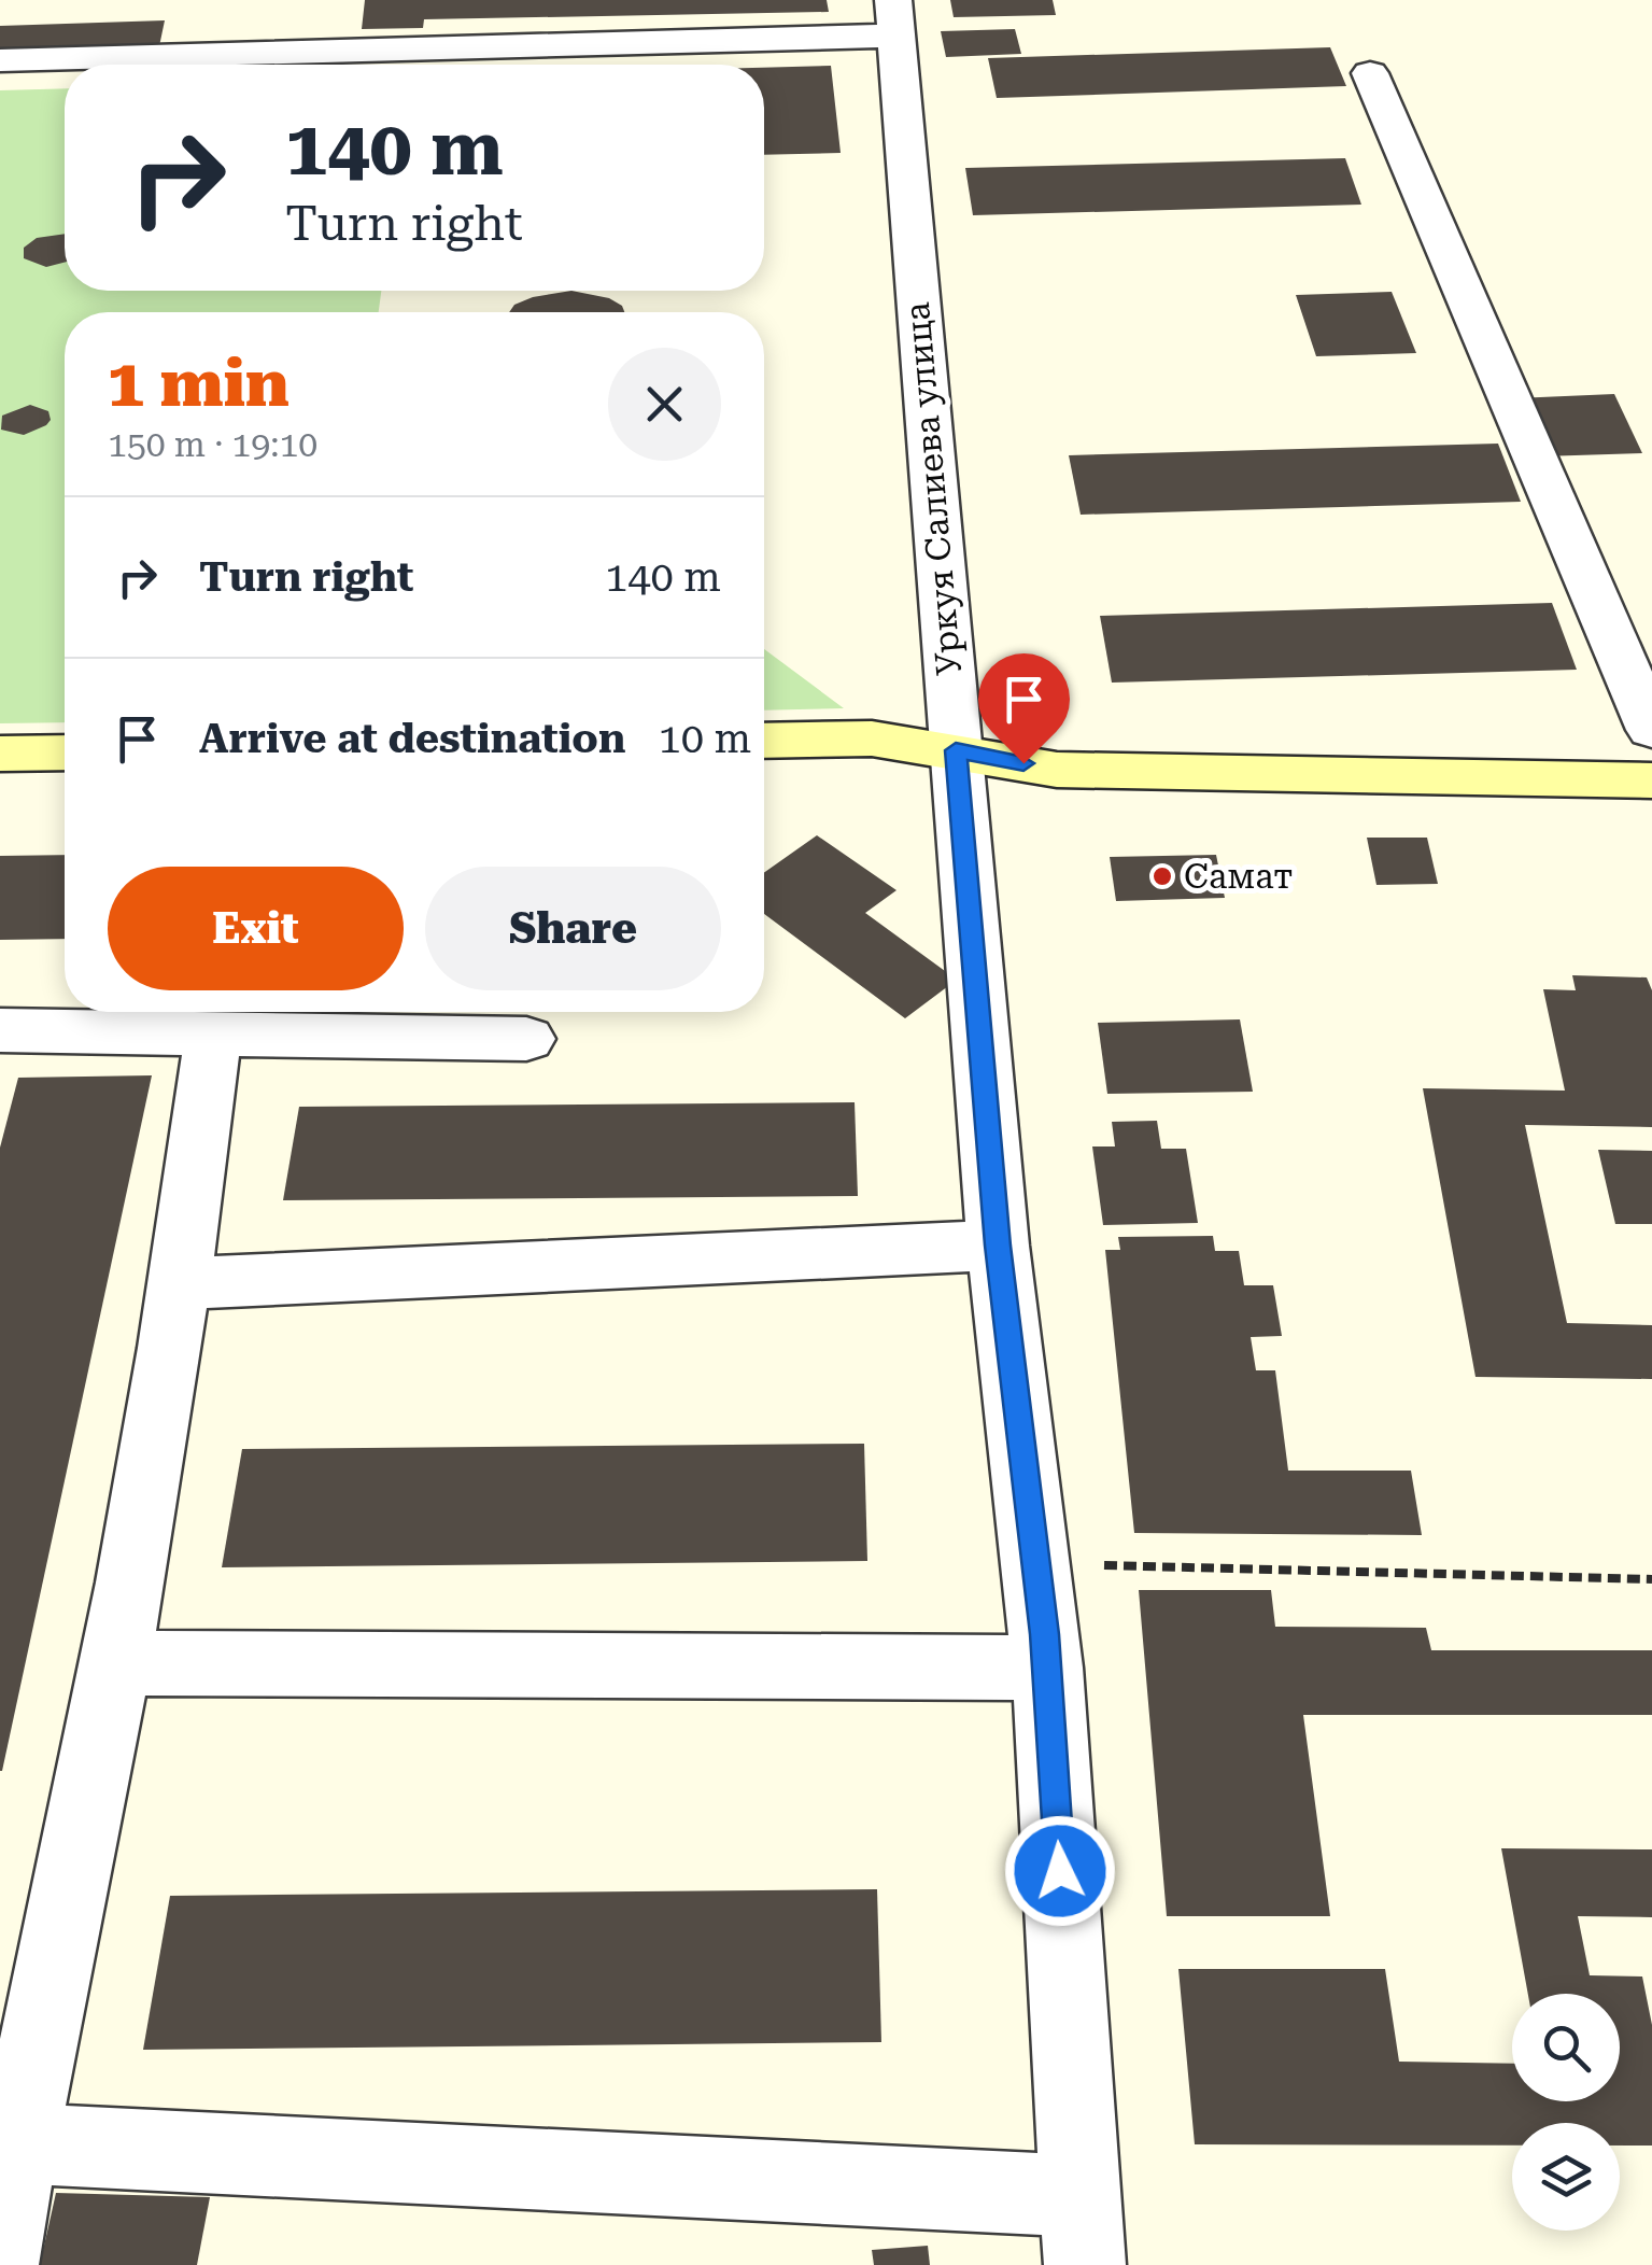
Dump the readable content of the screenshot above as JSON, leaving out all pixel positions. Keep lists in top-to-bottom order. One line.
{"streets":{"street":["Уркуя Салиева улица"]},"places":["Самат"],"page":{"turn":["140 m","Turn right"],"heading":["1 min","150 m · 19:10"],"list":[{"name":"Turn right","value":"140 m"},{"name":"Arrive at destination","value":"10 m"}],"buttons":["Exit","Share"]}}
